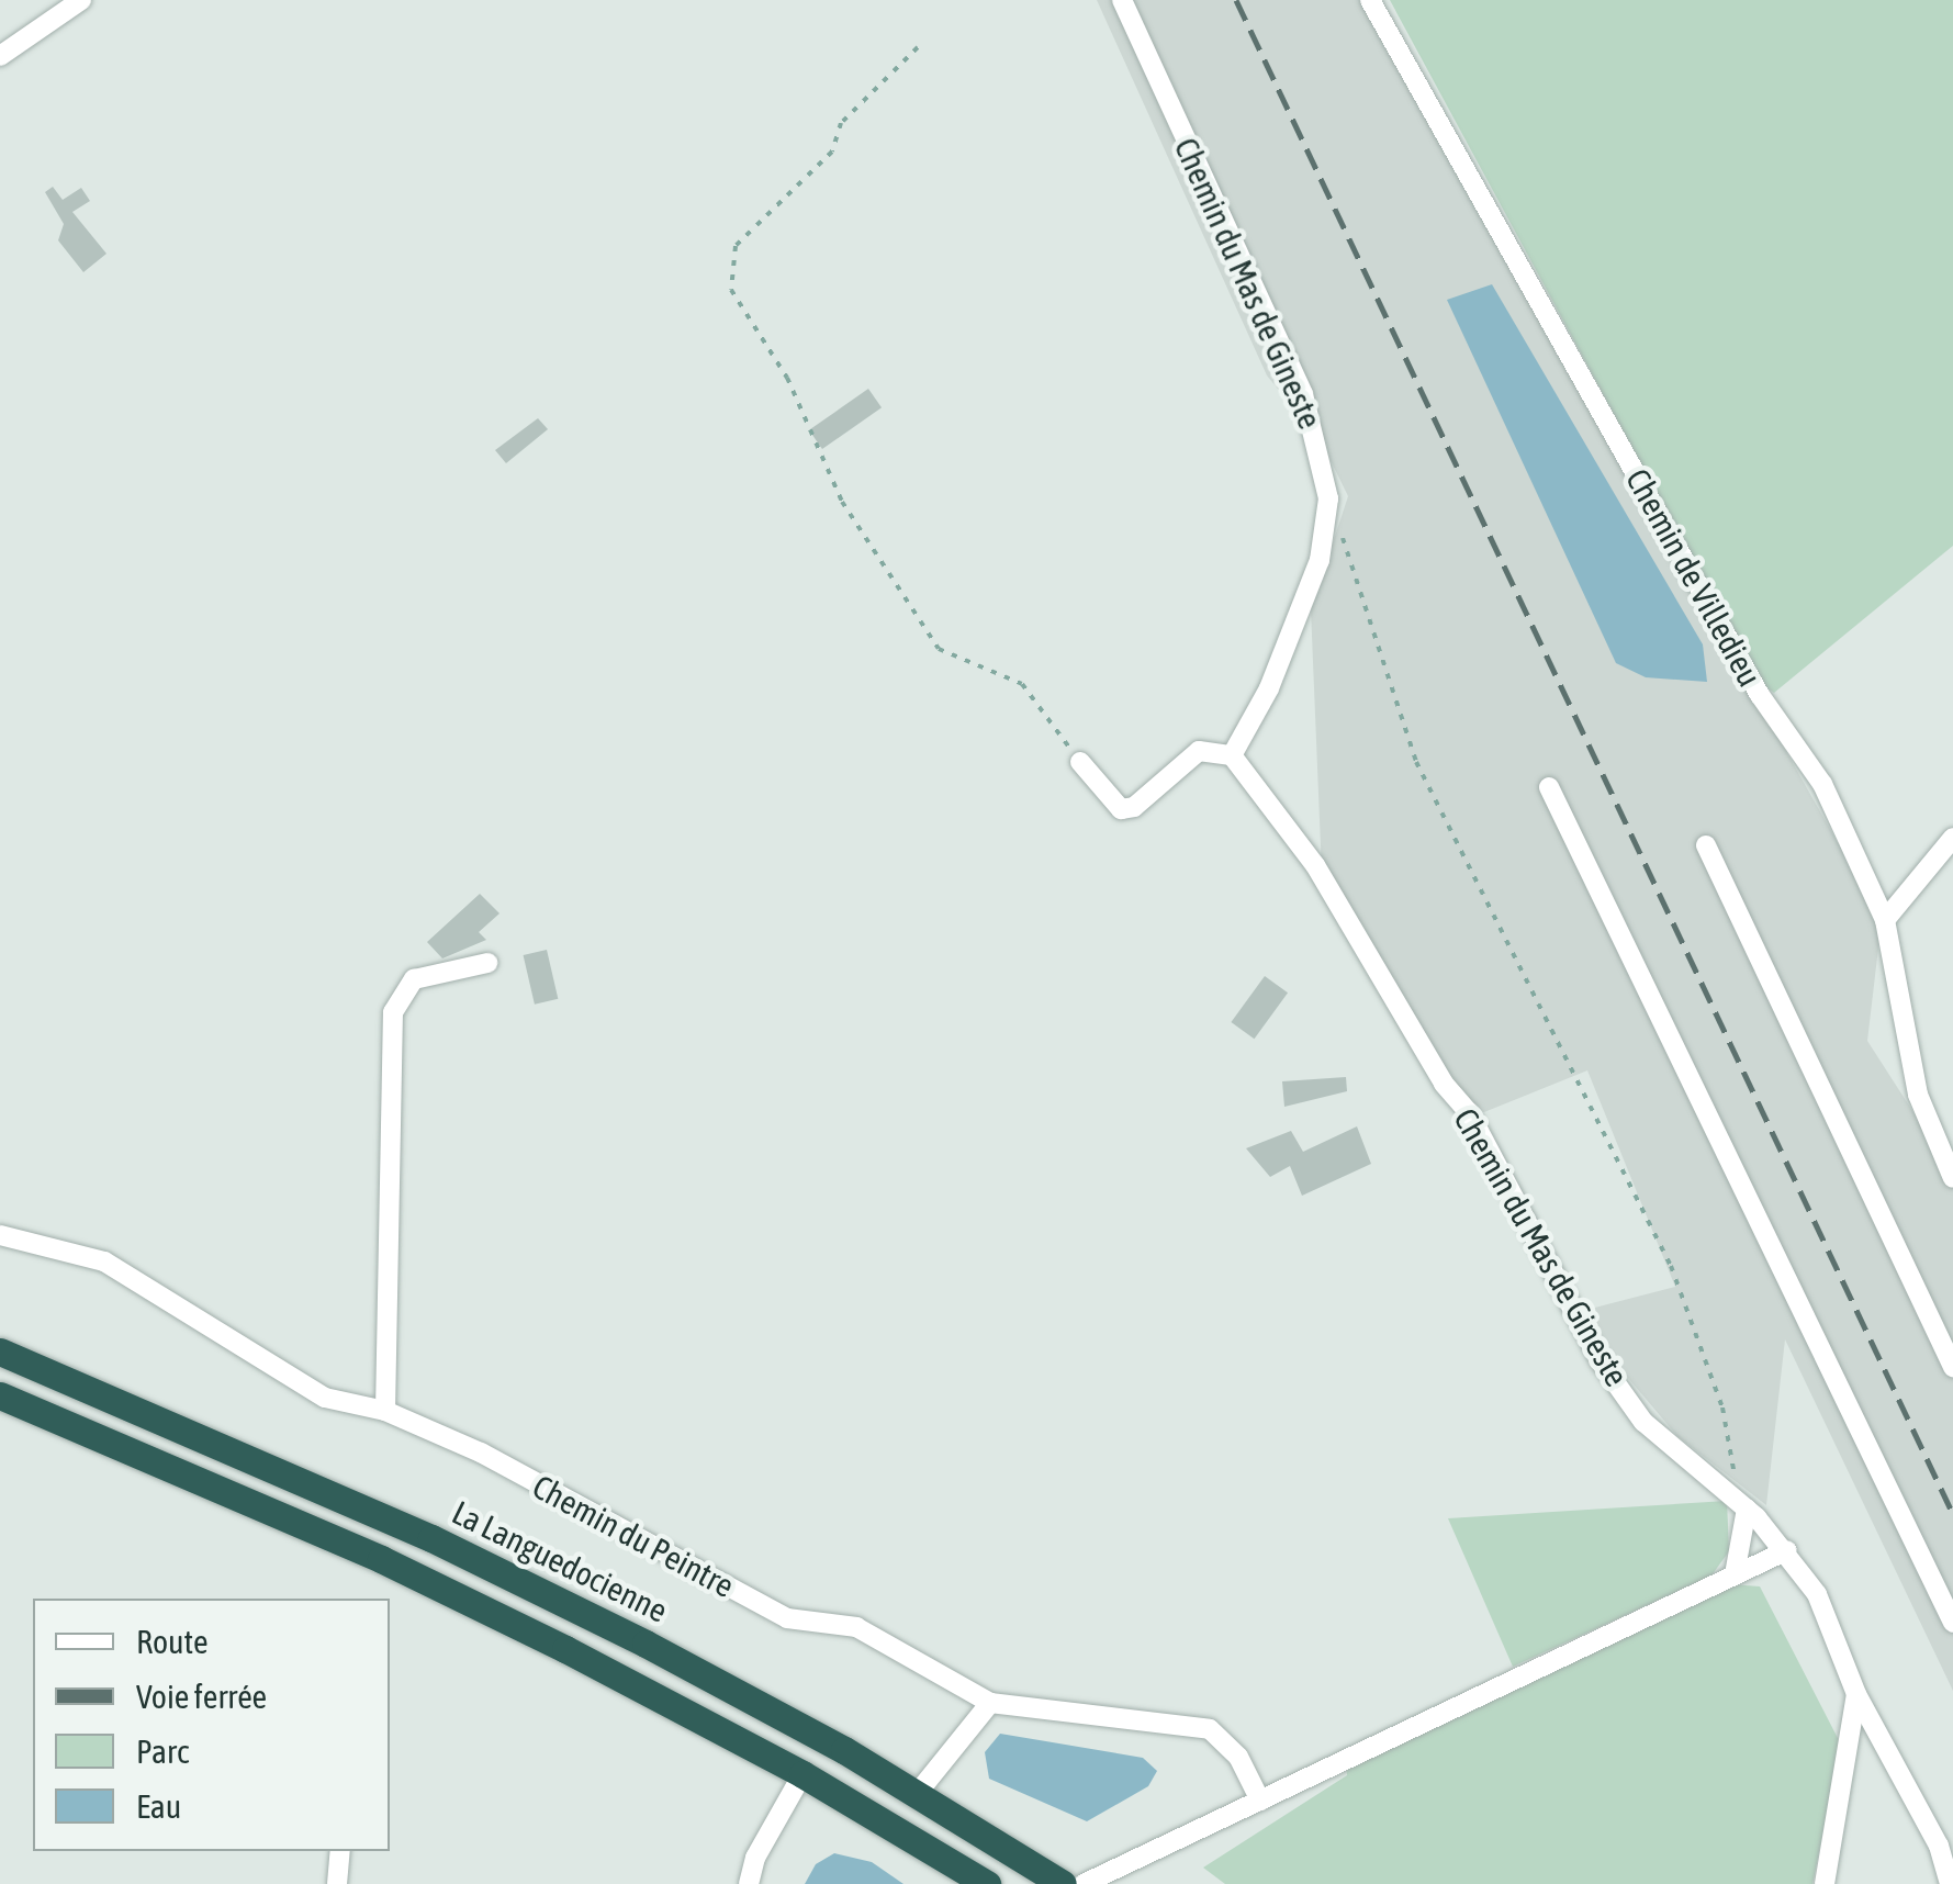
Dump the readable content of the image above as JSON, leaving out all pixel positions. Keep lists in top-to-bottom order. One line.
{"streets":{"highway":["La Languedocienne"],"street":["Chemin du Mas de Gineste","Chemin de Villedieu","Chemin du Peintre"]},"legend":["Route","Voie ferrée","Parc","Eau"]}
